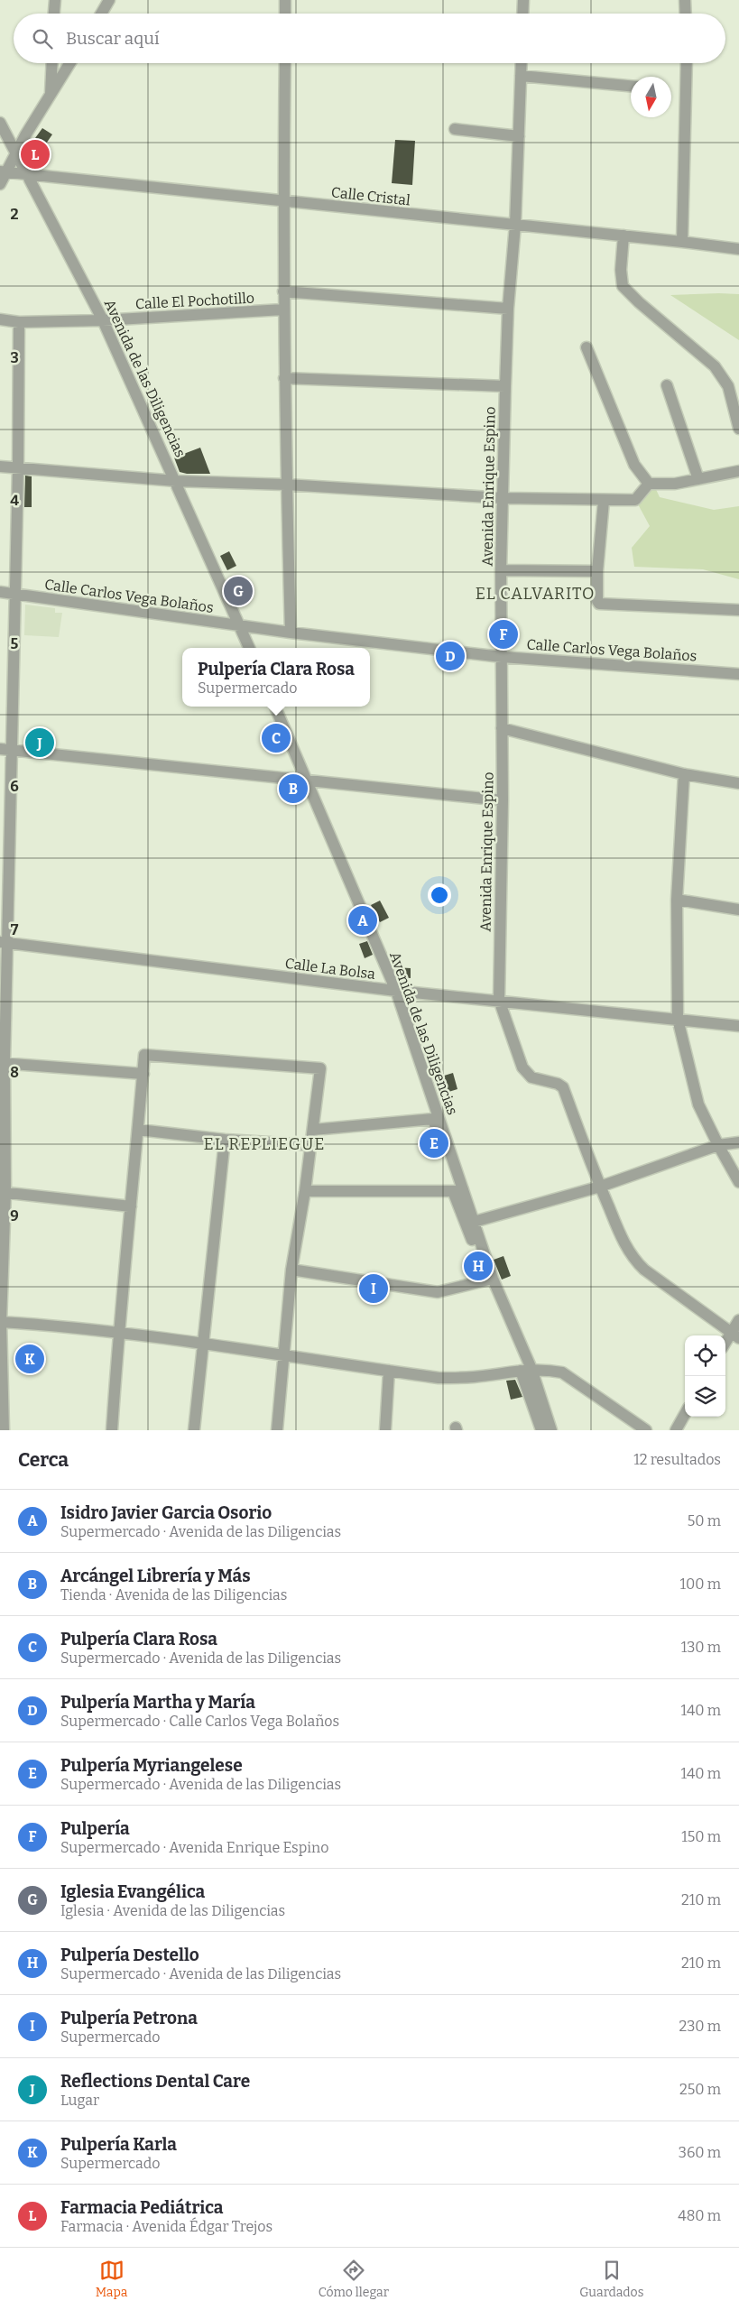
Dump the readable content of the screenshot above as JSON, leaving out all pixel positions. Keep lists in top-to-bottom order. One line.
{"streets":{"street":["Calle Cristal","Calle El Pochotillo","Avenida de las Diligencias","Avenida Enrique Espino","Calle Carlos Vega Bolaños","Calle La Bolsa"]},"crossings":[["Calle Cristal","Avenida de las Diligencias"],["Calle Cristal","Avenida Enrique Espino"],["Calle El Pochotillo","Avenida de las Diligencias"],["Avenida de las Diligencias","Calle Carlos Vega Bolaños"],["Avenida de las Diligencias","Calle La Bolsa"],["Avenida Enrique Espino","Calle Carlos Vega Bolaños"],["Avenida Enrique Espino","Calle La Bolsa"]],"districts":["EL CALVARITO","EL REPLIEGUE"],"north":"bottom","page":{"search":"Buscar aquí","pins":["L","G","F","D","C","J","B","A","E","H","I","K"],"popup":["Pulpería Clara Rosa","Supermercado"],"heading":["Cerca","12 resultados"],"list":[{"mark":"A","name":"Isidro Javier Garcia Osorio","note":"Supermercado · Avenida de las Diligencias","value":"50 m"},{"mark":"B","name":"Arcángel Librería y Más","note":"Tienda · Avenida de las Diligencias","value":"100 m"},{"mark":"C","name":"Pulpería Clara Rosa","note":"Supermercado · Avenida de las Diligencias","value":"130 m"},{"mark":"D","name":"Pulpería Martha y María","note":"Supermercado · Calle Carlos Vega Bolaños","value":"140 m"},{"mark":"E","name":"Pulpería Myriangelese","note":"Supermercado · Avenida de las Diligencias","value":"140 m"},{"mark":"F","name":"Pulpería","note":"Supermercado · Avenida Enrique Espino","value":"150 m"},{"mark":"G","name":"Iglesia Evangélica","note":"Iglesia · Avenida de las Diligencias","value":"210 m"},{"mark":"H","name":"Pulpería Destello","note":"Supermercado · Avenida de las Diligencias","value":"210 m"},{"mark":"I","name":"Pulpería Petrona","note":"Supermercado","value":"230 m"},{"mark":"J","name":"Reflections Dental Care","note":"Lugar","value":"250 m"},{"mark":"K","name":"Pulpería Karla","note":"Supermercado","value":"360 m"},{"mark":"L","name":"Farmacia Pediátrica","note":"Farmacia · Avenida Édgar Trejos","value":"480 m"}],"nav":["Mapa","Cómo llegar","Guardados"]},"grid":{"rows":["2","3","4","5","6","7","8","9"]}}
